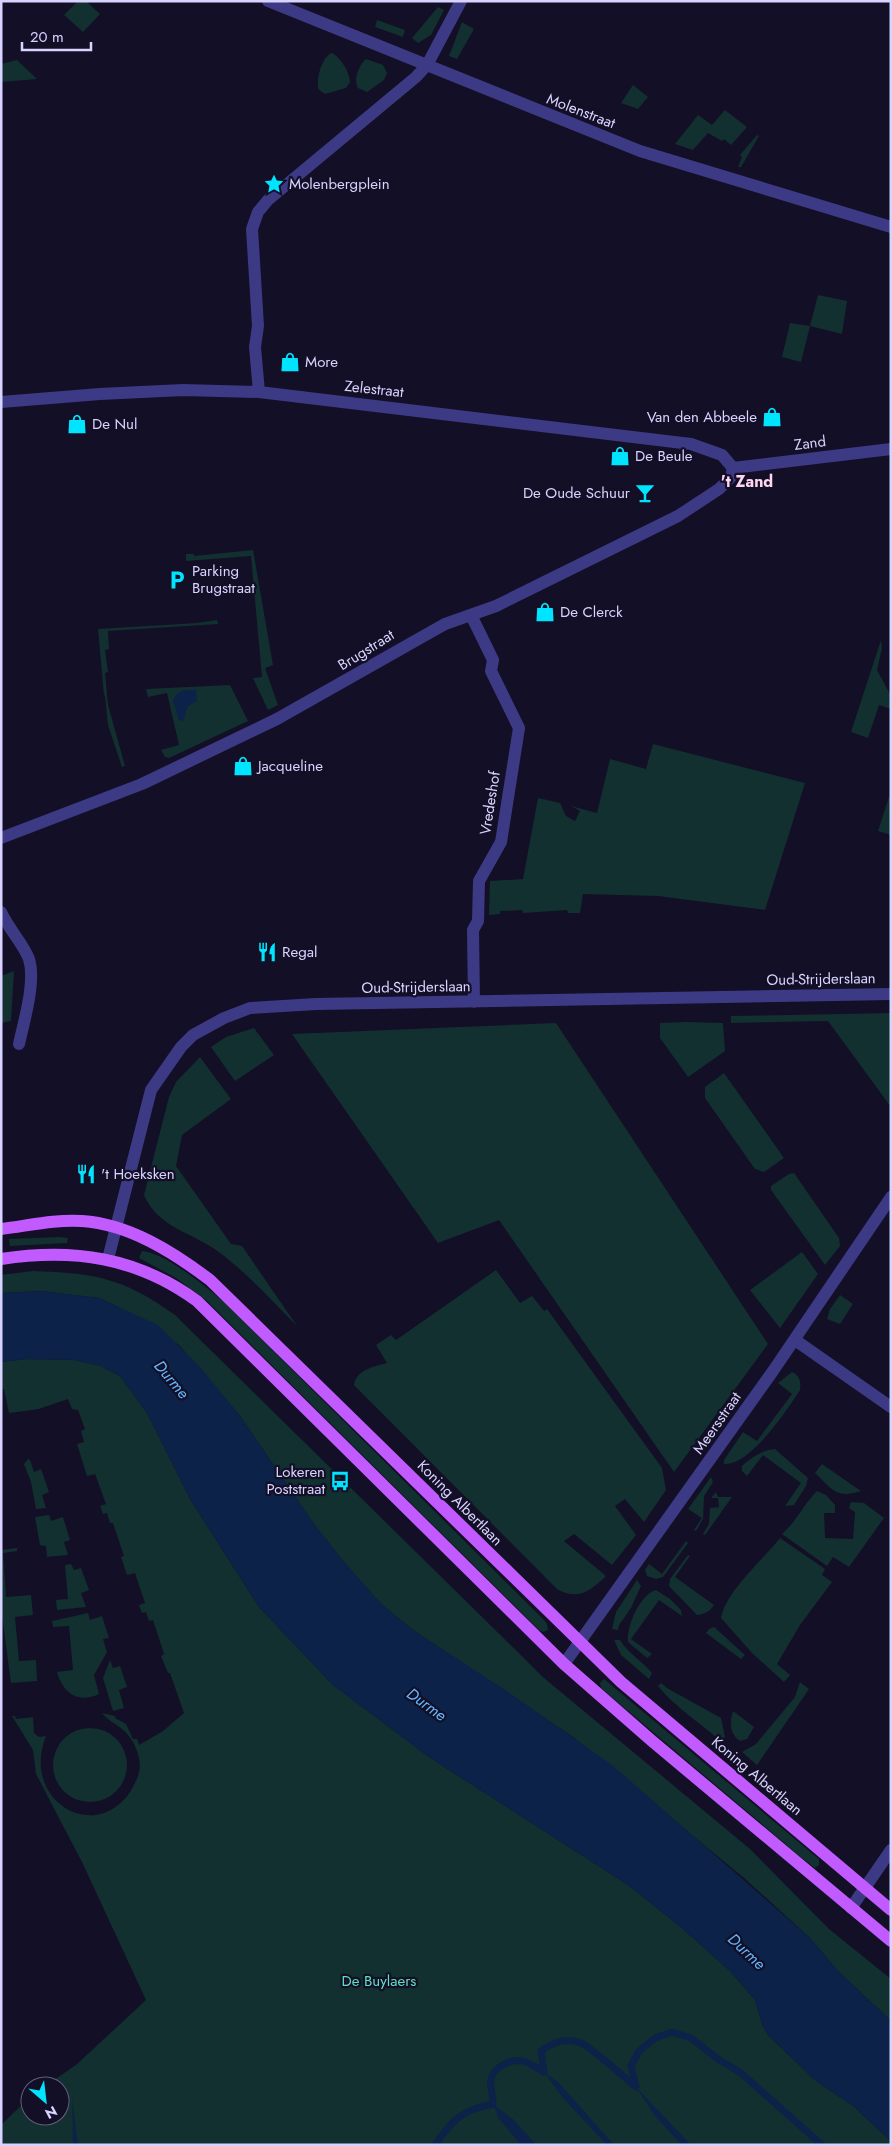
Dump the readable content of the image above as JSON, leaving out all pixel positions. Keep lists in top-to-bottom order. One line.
{"streets":{"main road":["Koning Albertlaan"],"street":["Molenstraat","Zelestraat","Zand","Brugstraat","Vredeshof","Oud-Strijderslaan","Meersstraat"]},"crossings":[["Zelestraat","Zand"],["Zelestraat","Brugstraat"],["Zand","Brugstraat"],["Brugstraat","Vredeshof"],["Vredeshof","Oud-Strijderslaan"],["Oud-Strijderslaan","Koning Albertlaan"],["Meersstraat","Koning Albertlaan"]],"districts":["'t Zand"],"water":["Durme"],"parks":["De Buylaers"],"places":{"place":["Molenbergplein"],"shop":["More","Van den Abbeele","De Nul","De Beule","De Clerck","Jacqueline"],"bar":["De Oude Schuur"],"parking":["Parking Brugstraat"],"restaurant":["Regal","'t Hoeksken"],"bus stop":["Lokeren Poststraat"]},"scale_bar":"20 m","north":"bottom right"}
